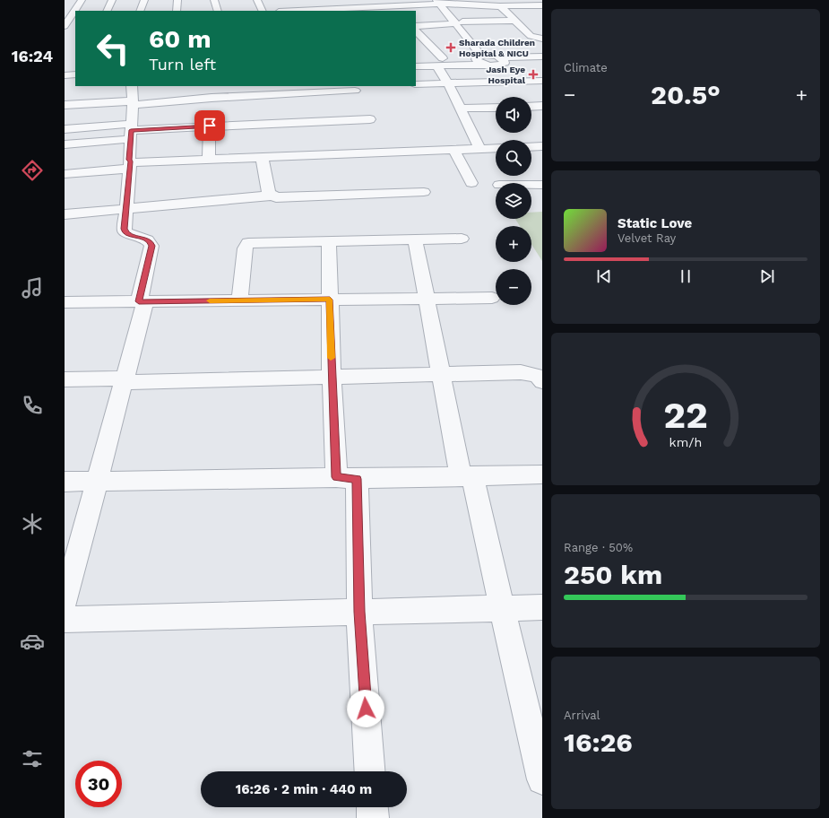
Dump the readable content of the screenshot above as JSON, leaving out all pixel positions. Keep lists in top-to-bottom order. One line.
{"places":{"health":["Sharada Children Hospital & NICU","Jash Eye Hospital"]},"page":{"tabs":"16:24","tile":["Climate",["Range · 50%","250 km"],["Arrival","16:26"]],"turn":["60 m","Turn left"],"heat":["−","20.5°","+"],"map_buttons":["+","−"],"song":["Static Love","Velvet Ray"],"limit":"30","trip":"16:26 · 2 min · 440 m","gauge":["22","km/h"]}}
